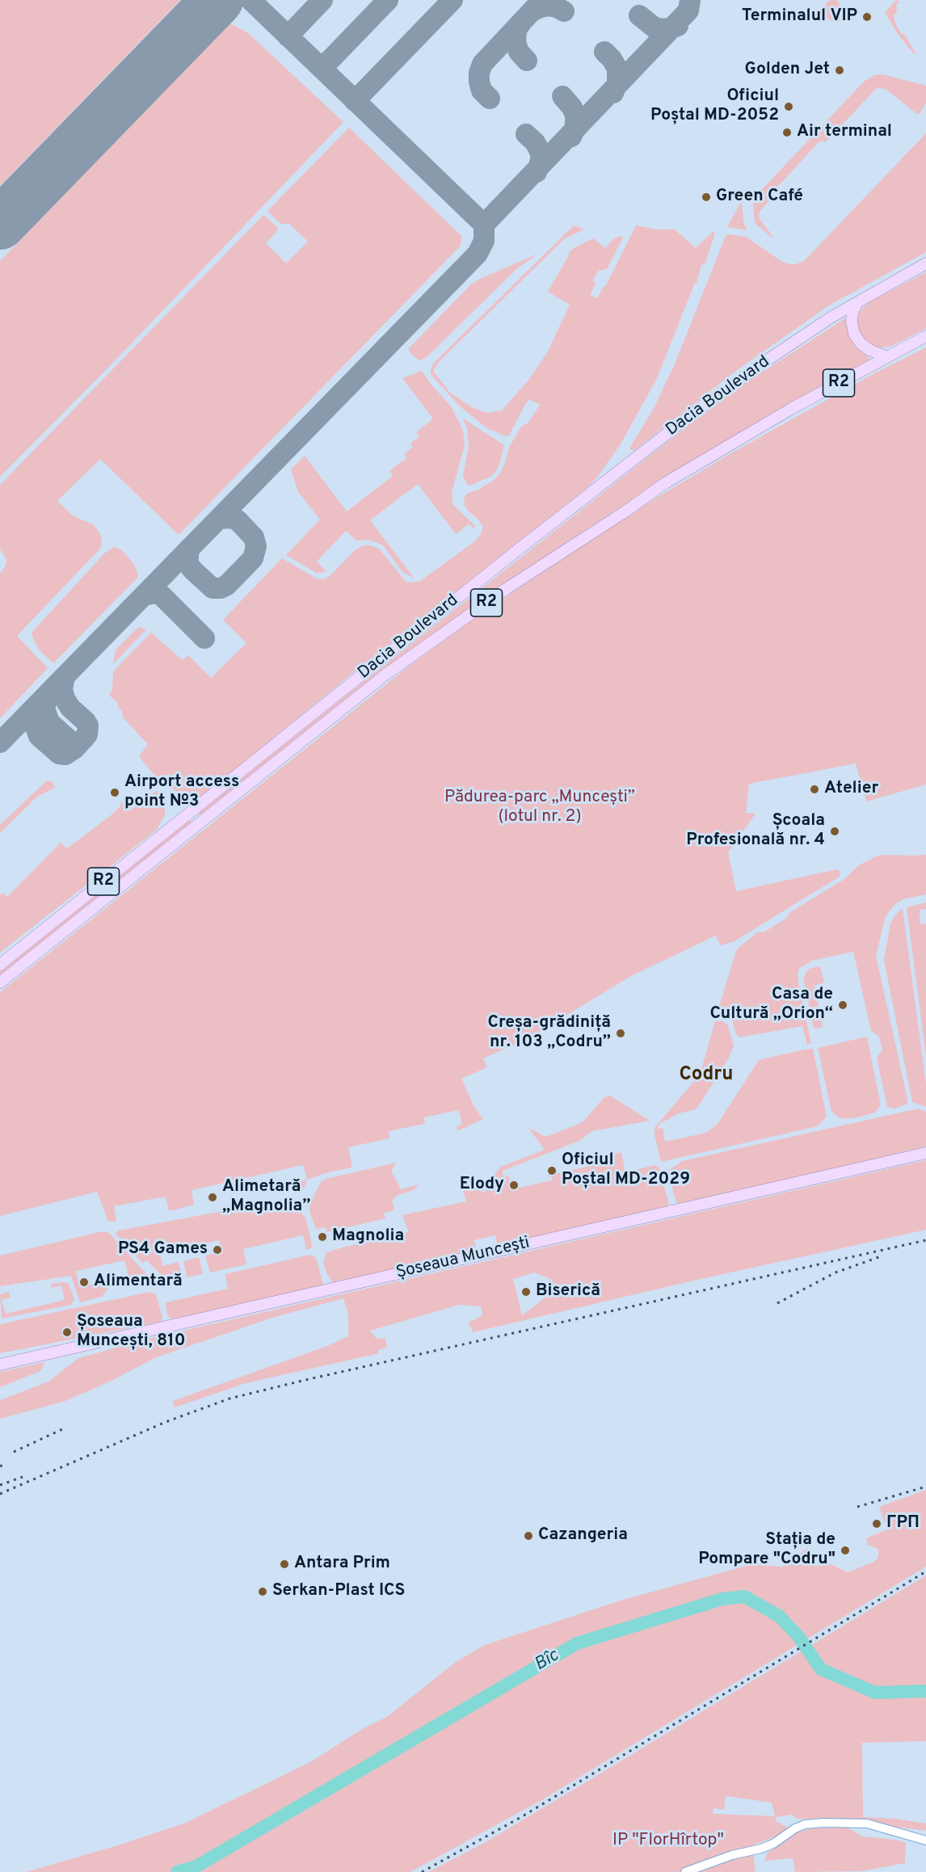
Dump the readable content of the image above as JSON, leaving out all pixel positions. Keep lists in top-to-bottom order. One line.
{"streets":{"main road":["R2","Dacia Boulevard","Șoseaua Muncești"]},"districts":["Codru"],"water":["Bîc"],"parks":["Pădurea-parc „Muncești” (lotul nr. 2)","IP \"FlorHîrtop\""],"places":["Terminalul VIP","Golden Jet","Oficiul Poștal MD-2052","Air terminal","Green Café","Atelier","Airport access point №3","Școala Profesională nr. 4","Casa de Cultură „Orion“","Creșa-grădiniță nr. 103 „Codru”","Oficiul Poștal MD-2029","Elody","Alimetară „Magnolia”","Magnolia","PS4 Games","Alimentară","Biserică","Șoseaua Muncești, 810","ГРП","Cazangeria","Stația de Pompare \"Codru\"","Antara Prim","Serkan-Plast ICS"]}
